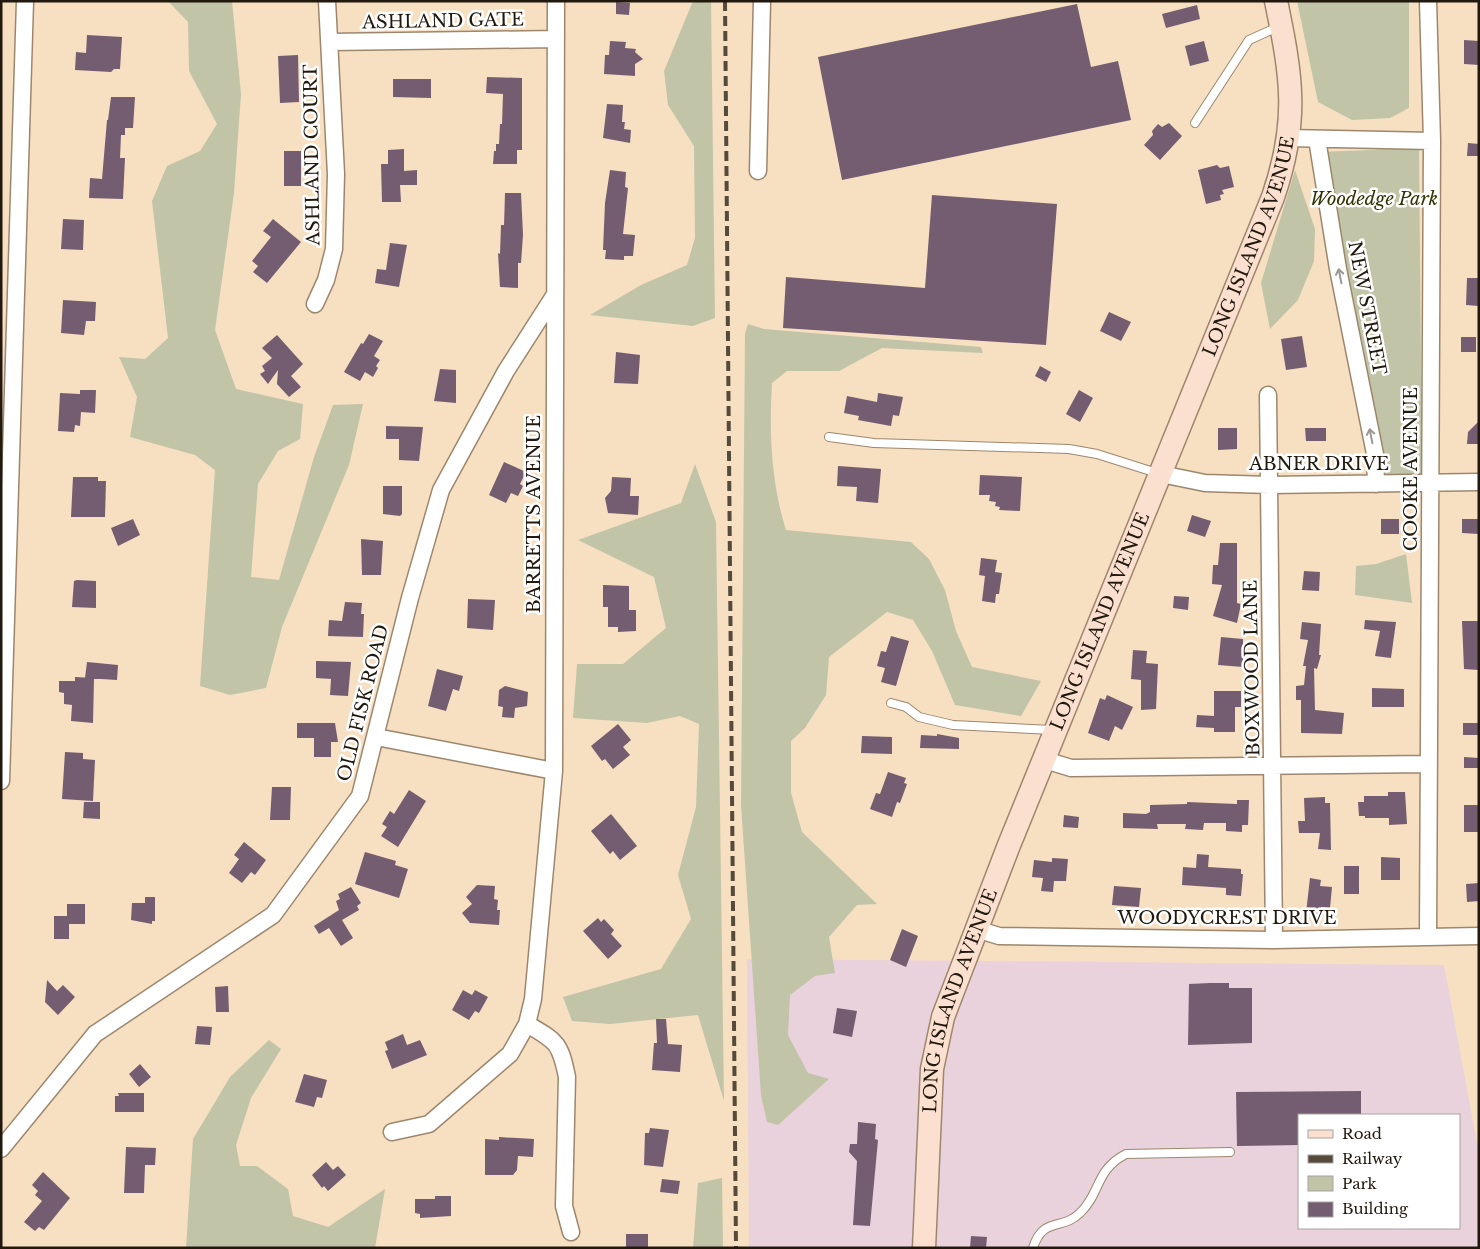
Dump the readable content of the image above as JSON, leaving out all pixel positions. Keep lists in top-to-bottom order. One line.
{"streets":{"street":["ASHLAND GATE","ASHLAND COURT","LONG ISLAND AVENUE","NEW STREET","ABNER DRIVE","COOKE AVENUE","BARRETTS AVENUE","BOXWOOD LANE","OLD FISK ROAD","WOODYCREST DRIVE"]},"crossings":[["ASHLAND GATE","ASHLAND COURT"],["ASHLAND GATE","BARRETTS AVENUE"],["LONG ISLAND AVENUE","ABNER DRIVE"],["LONG ISLAND AVENUE","WOODYCREST DRIVE"],["NEW STREET","ABNER DRIVE"],["ABNER DRIVE","COOKE AVENUE"],["ABNER DRIVE","BOXWOOD LANE"],["COOKE AVENUE","WOODYCREST DRIVE"],["BARRETTS AVENUE","OLD FISK ROAD"],["BOXWOOD LANE","WOODYCREST DRIVE"]],"one_way":["NEW STREET"],"parks":["Woodedge Park"],"legend":["Road","Railway","Park","Building"]}
